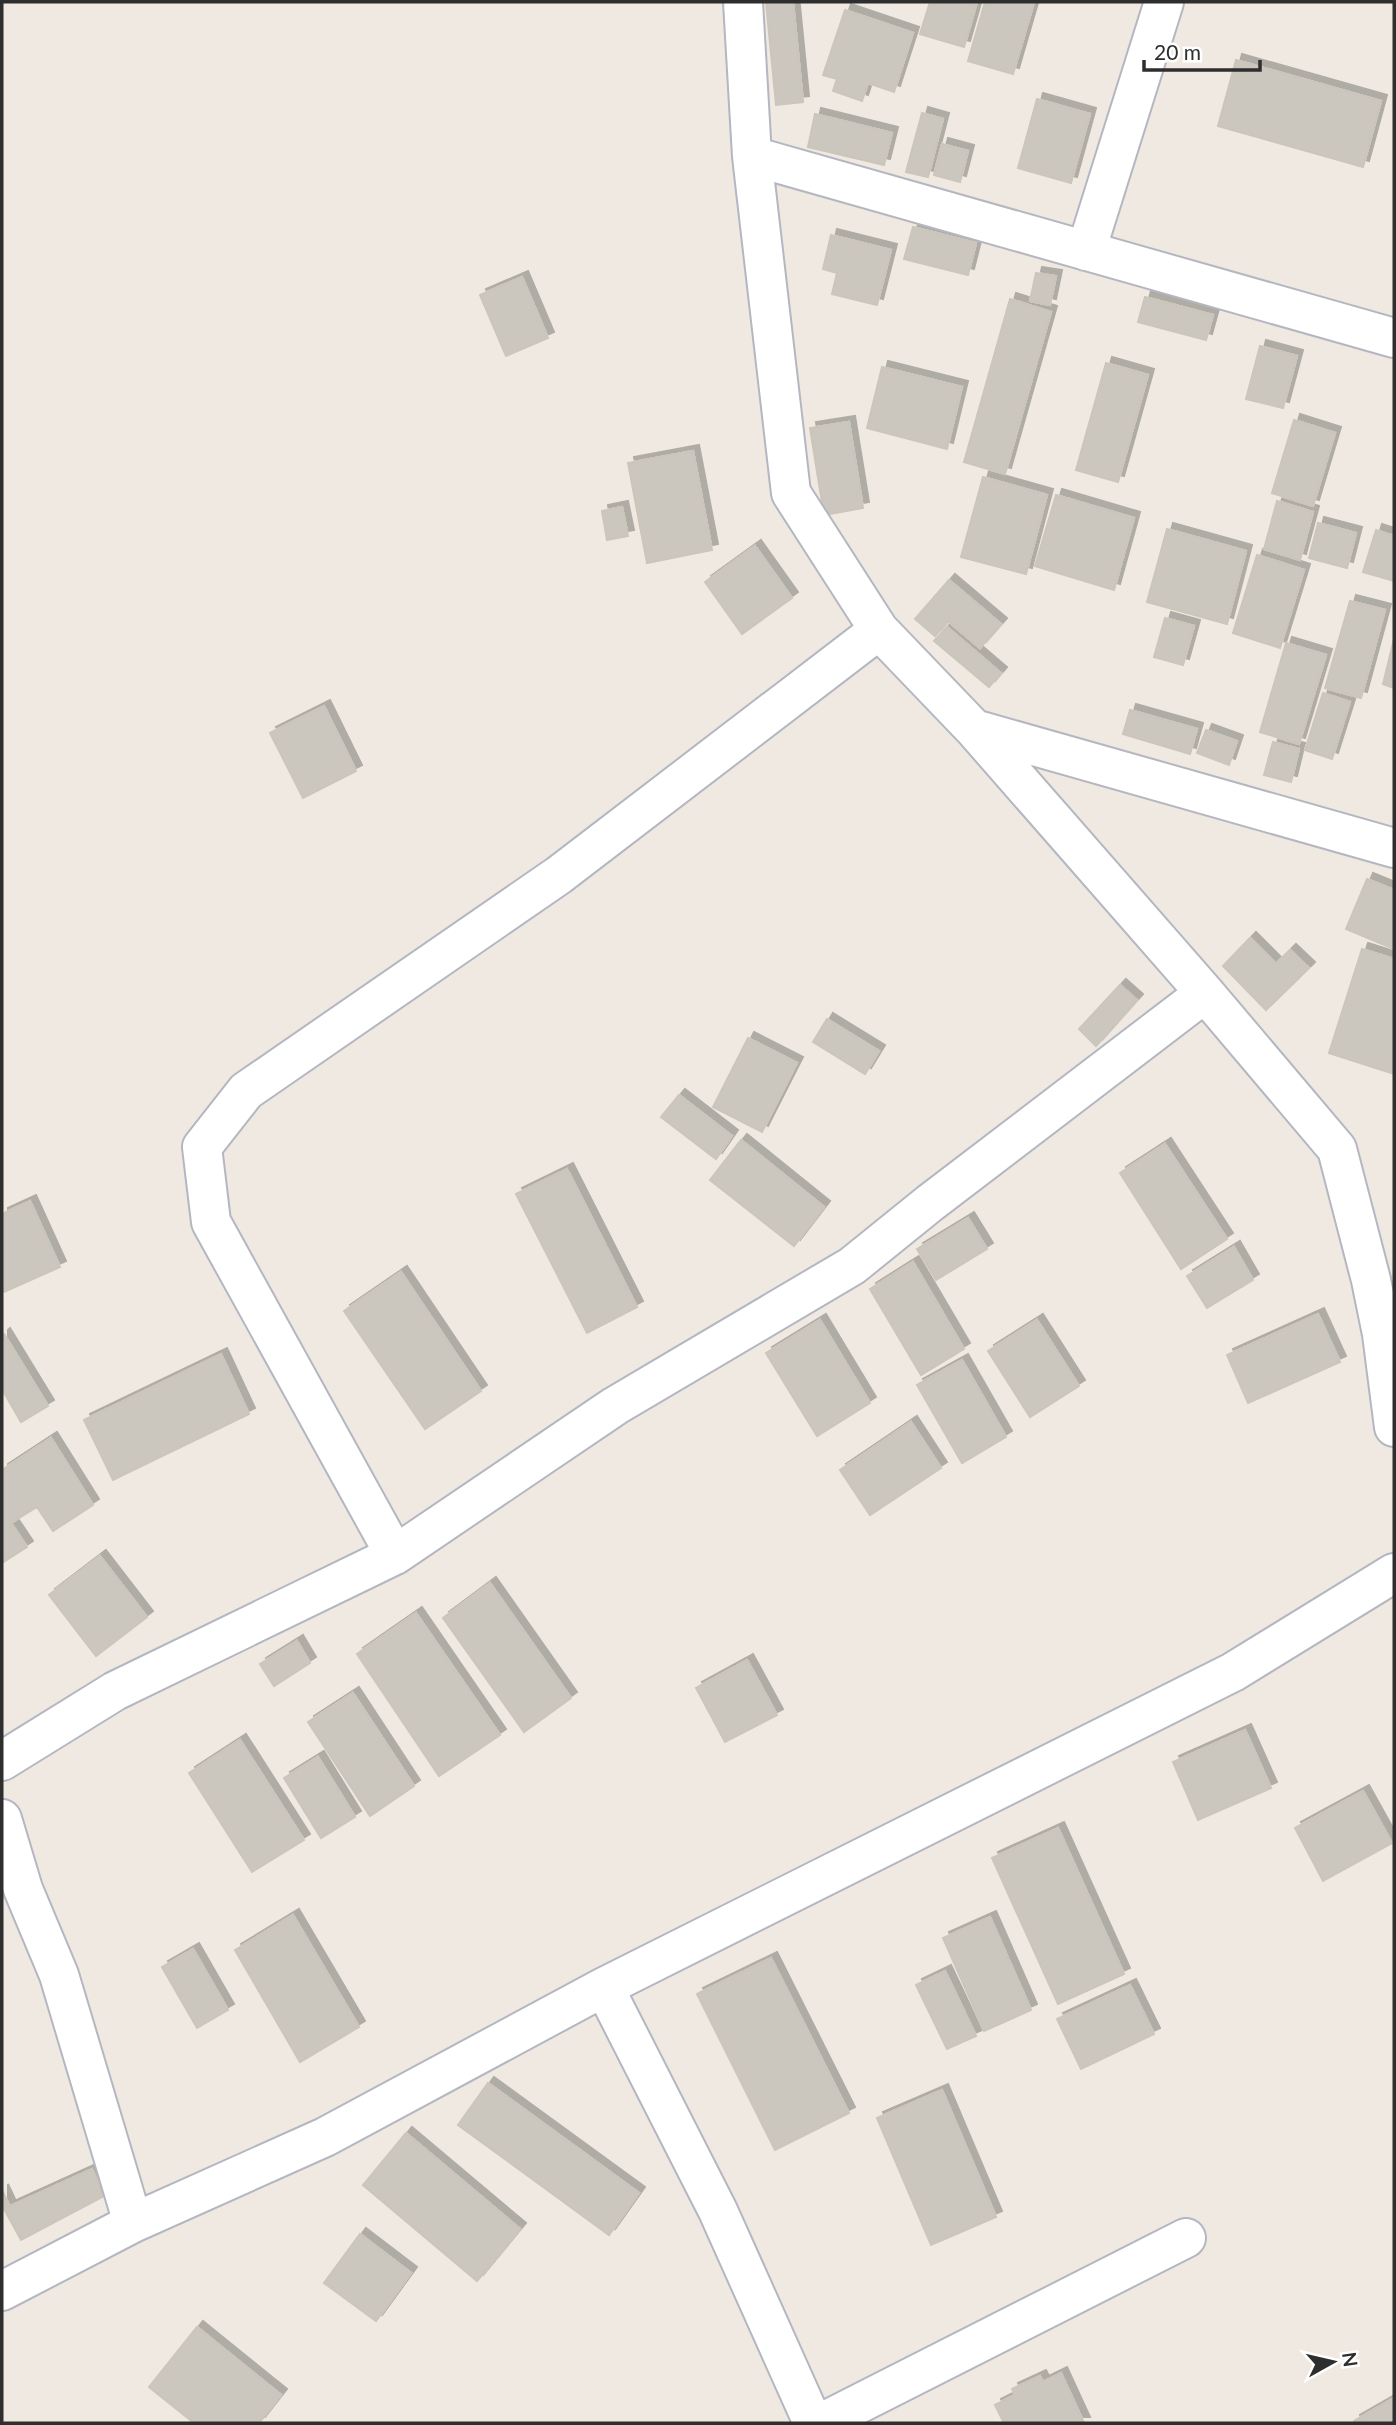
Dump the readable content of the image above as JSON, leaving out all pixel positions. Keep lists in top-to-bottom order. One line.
{"scale_bar":"20 m","north":"right"}
